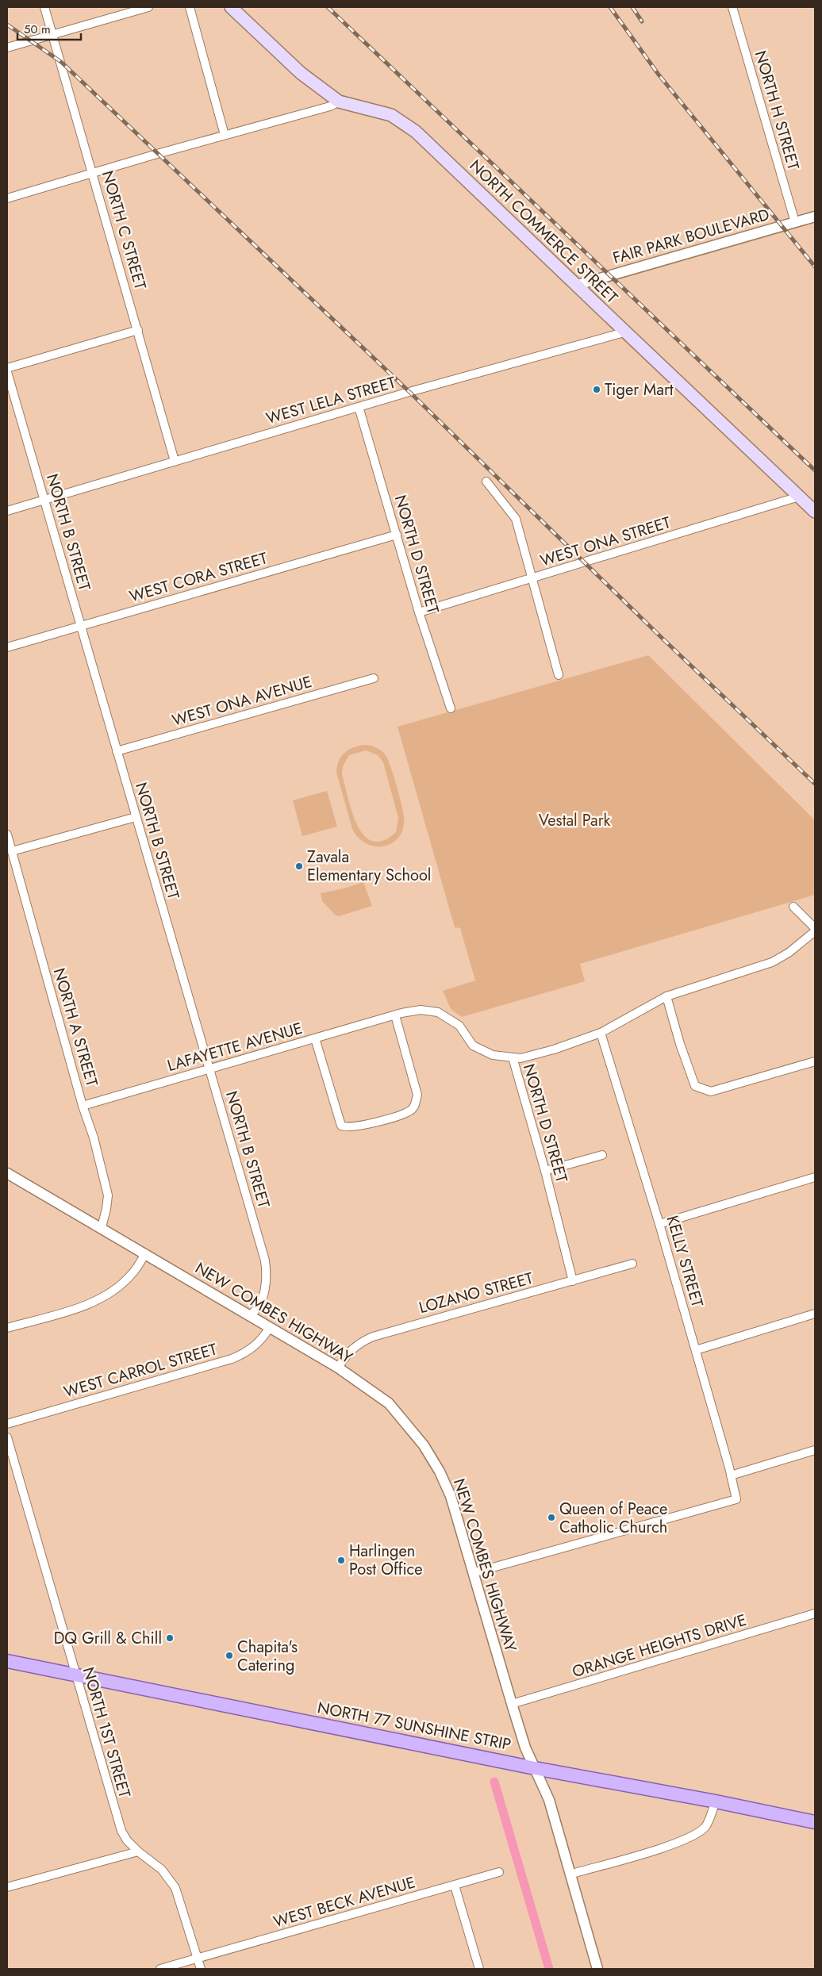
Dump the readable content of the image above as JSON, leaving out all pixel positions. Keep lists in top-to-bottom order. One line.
{"streets":{"main road":["NORTH COMMERCE STREET","NORTH 77 SUNSHINE STRIP"],"street":["NORTH H STREET","NORTH C STREET","FAIR PARK BOULEVARD","WEST LELA STREET","NORTH B STREET","WEST ONA STREET","NORTH D STREET","WEST CORA STREET","WEST ONA AVENUE","NORTH A STREET","LAFAYETTE AVENUE","KELLY STREET","LOZANO STREET","NEW COMBES HIGHWAY","WEST CARROL STREET","ORANGE HEIGHTS DRIVE","NORTH 1ST STREET","WEST BECK AVENUE"]},"crossings":[["NORTH H STREET","FAIR PARK BOULEVARD"],["NORTH C STREET","WEST LELA STREET"],["NORTH COMMERCE STREET","FAIR PARK BOULEVARD"],["NORTH COMMERCE STREET","WEST LELA STREET"],["NORTH COMMERCE STREET","WEST ONA STREET"],["WEST LELA STREET","NORTH B STREET"],["WEST LELA STREET","NORTH D STREET"],["NORTH B STREET","WEST CORA STREET"],["NORTH B STREET","WEST ONA AVENUE"],["NORTH B STREET","LAFAYETTE AVENUE"],["NORTH B STREET","NEW COMBES HIGHWAY"],["WEST ONA STREET","NORTH D STREET"],["NORTH D STREET","WEST CORA STREET"],["NORTH D STREET","LAFAYETTE AVENUE"],["NORTH D STREET","LOZANO STREET"],["NORTH A STREET","LAFAYETTE AVENUE"],["NORTH A STREET","NEW COMBES HIGHWAY"],["KELLY STREET","NEW COMBES HIGHWAY"],["LOZANO STREET","NEW COMBES HIGHWAY"],["NEW COMBES HIGHWAY","WEST CARROL STREET"],["NEW COMBES HIGHWAY","ORANGE HEIGHTS DRIVE"],["NEW COMBES HIGHWAY","NORTH 77 SUNSHINE STRIP"],["NORTH 77 SUNSHINE STRIP","NORTH 1ST STREET"],["NORTH 1ST STREET","WEST BECK AVENUE"]],"parks":["Vestal Park"],"places":["Tiger Mart","Zavala Elementary School","Queen of Peace Catholic Church","Harlingen Post Office","DQ Grill & Chill","Chapita's Catering"],"scale_bar":"50 m"}
